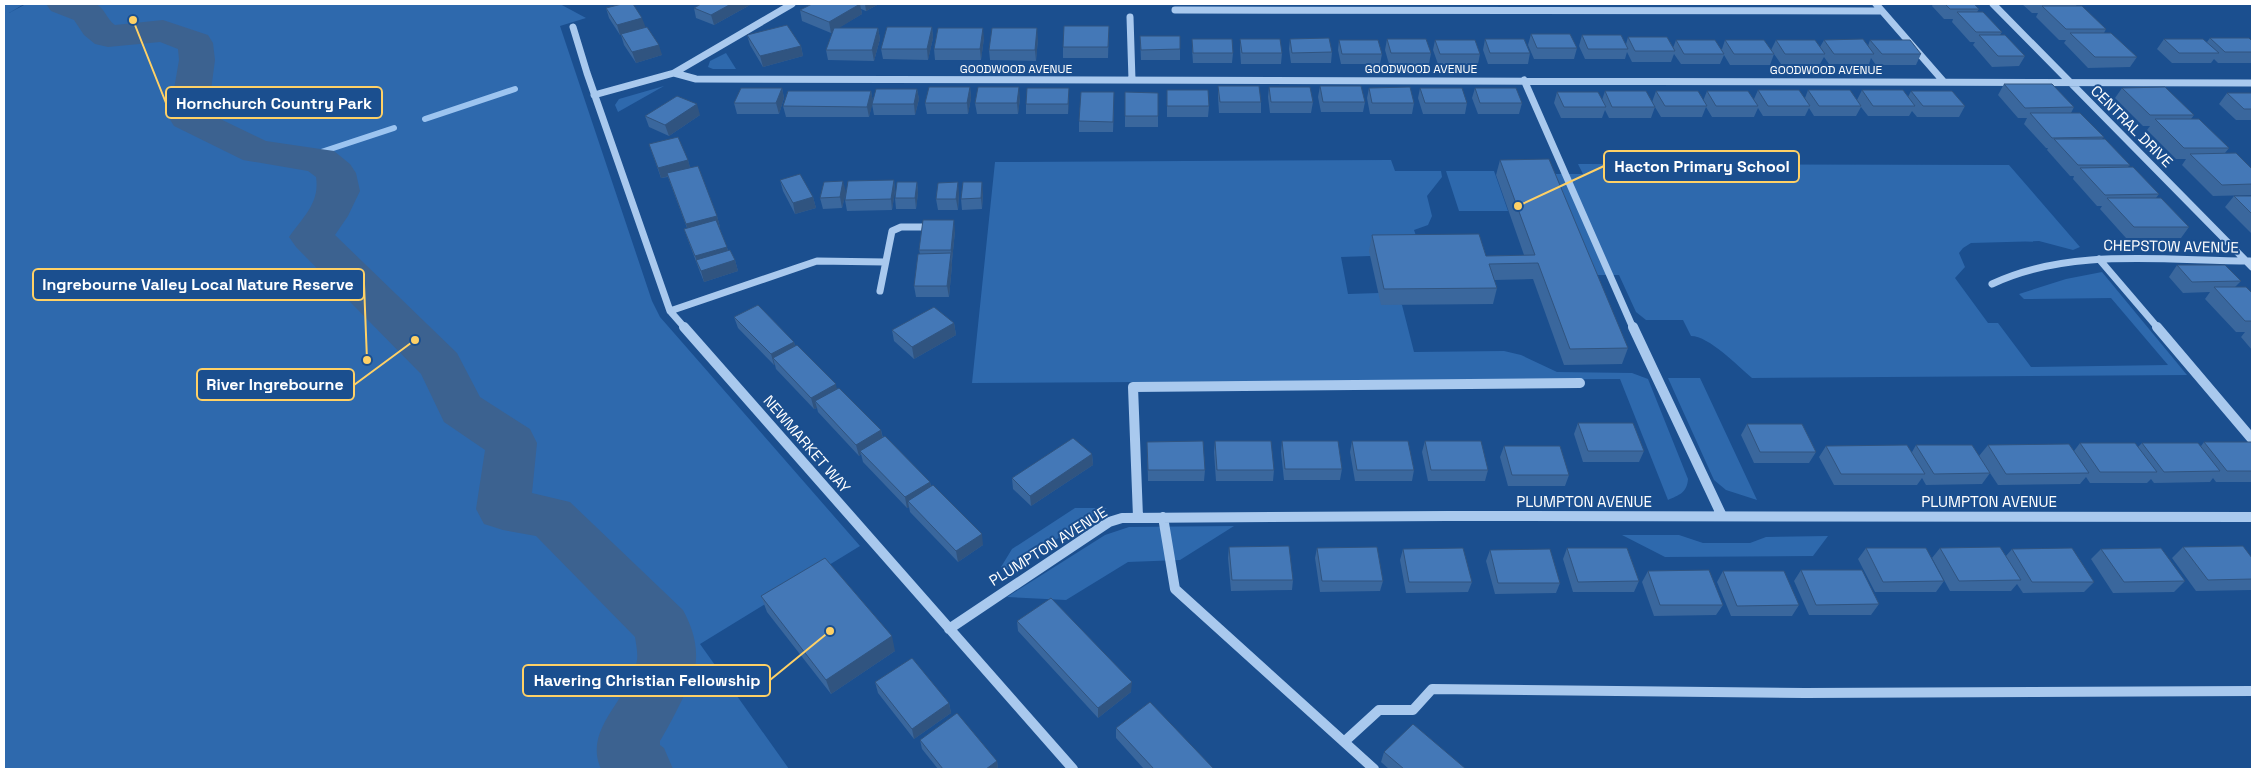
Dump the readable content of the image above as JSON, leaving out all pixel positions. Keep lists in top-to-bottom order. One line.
{"streets":{"street":["GOODWOOD AVENUE","CENTRAL DRIVE","CHEPSTOW AVENUE","NEWMARKET WAY","PLUMPTON AVENUE"]},"crossings":[["GOODWOOD AVENUE","CENTRAL DRIVE"],["GOODWOOD AVENUE","NEWMARKET WAY"],["CENTRAL DRIVE","CHEPSTOW AVENUE"],["NEWMARKET WAY","PLUMPTON AVENUE"]],"places":["Hornchurch Country Park","Hacton Primary School","River Ingrebourne","Ingrebourne Valley Local Nature Reserve","Havering Christian Fellowship"]}
